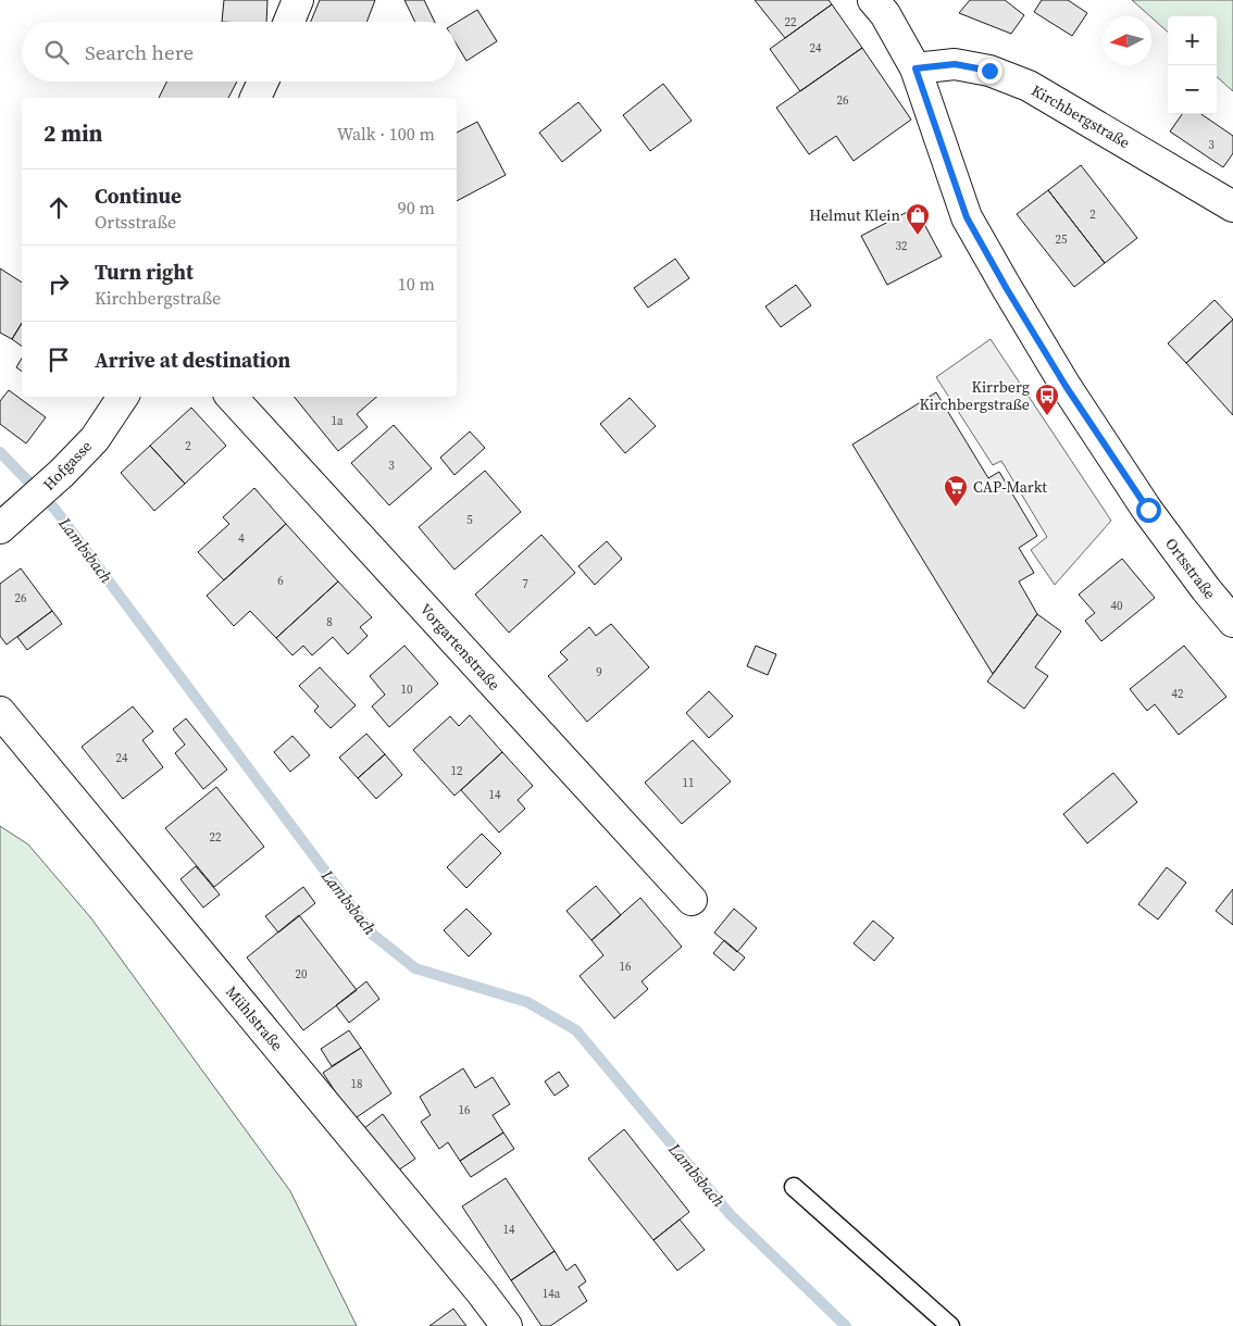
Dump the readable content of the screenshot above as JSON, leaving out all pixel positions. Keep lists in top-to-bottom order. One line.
{"streets":{"street":["Kirchbergstraße","Hofgasse","Ortsstraße","Vorgartenstraße","Mühlstraße"]},"crossings":[["Kirchbergstraße","Ortsstraße"]],"water":["Lambsbach"],"places":{"shop":["Helmut Klein"],"bus stop":["Kirrberg Kirchbergstraße"],"supermarket":["CAP-Markt"]},"house_numbers":["22","24","26","3","2","25","32","1a","2","3","5","4","6","7","26","40","8","9","10","42","24","12","11","14","22","16","20","18","16","14","14a"],"north":"left","page":{"map_buttons":["+","−"],"search":"Search here","heading":["2 min","Walk · 100 m"],"list":[["Continue","Ortsstraße","90 m"],["Turn right","Kirchbergstraße","10 m"],"Arrive at destination"]}}
